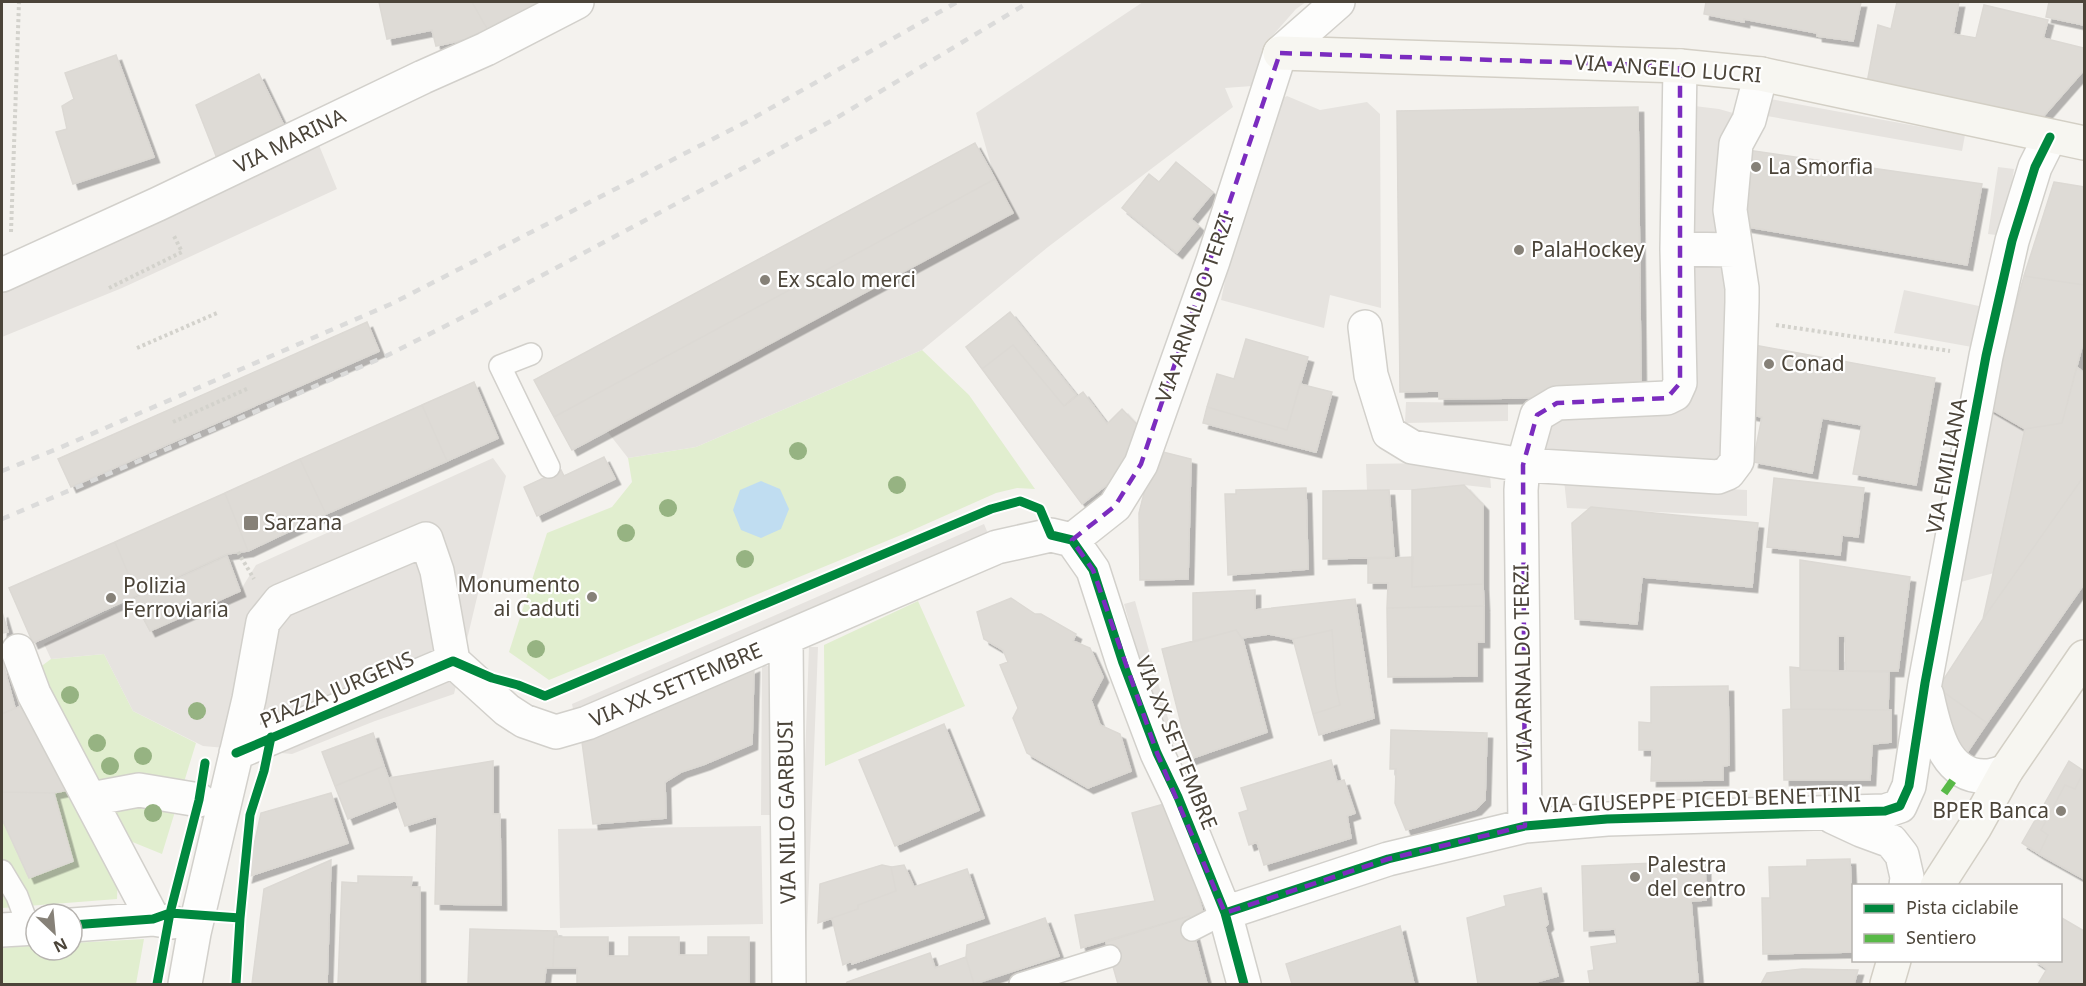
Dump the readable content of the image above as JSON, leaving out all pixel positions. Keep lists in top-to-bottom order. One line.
{"streets":{"street":["VIA ANGELO LUCRI","VIA MARINA","VIA ARNALDO TERZI","VIA EMILIANA","VIA XX SETTEMBRE","PIAZZA JURGENS","VIA GIUSEPPE PICEDI BENETTINI","VIA NILO GARBUSI"]},"crossings":[["VIA ANGELO LUCRI","VIA ARNALDO TERZI"],["VIA ANGELO LUCRI","VIA EMILIANA"],["VIA ARNALDO TERZI","VIA XX SETTEMBRE"],["VIA ARNALDO TERZI","VIA GIUSEPPE PICEDI BENETTINI"],["VIA EMILIANA","VIA GIUSEPPE PICEDI BENETTINI"],["VIA XX SETTEMBRE","PIAZZA JURGENS"],["VIA XX SETTEMBRE","VIA GIUSEPPE PICEDI BENETTINI"],["VIA XX SETTEMBRE","VIA NILO GARBUSI"]],"places":{"other":["La Smorfia","PalaHockey","Ex scalo merci","Conad","Monumento ai Caduti","Polizia Ferroviaria","BPER Banca","Palestra del centro"],"transit":["Sarzana"]},"legend":["Pista ciclabile","Sentiero"],"north":"bottom right"}
